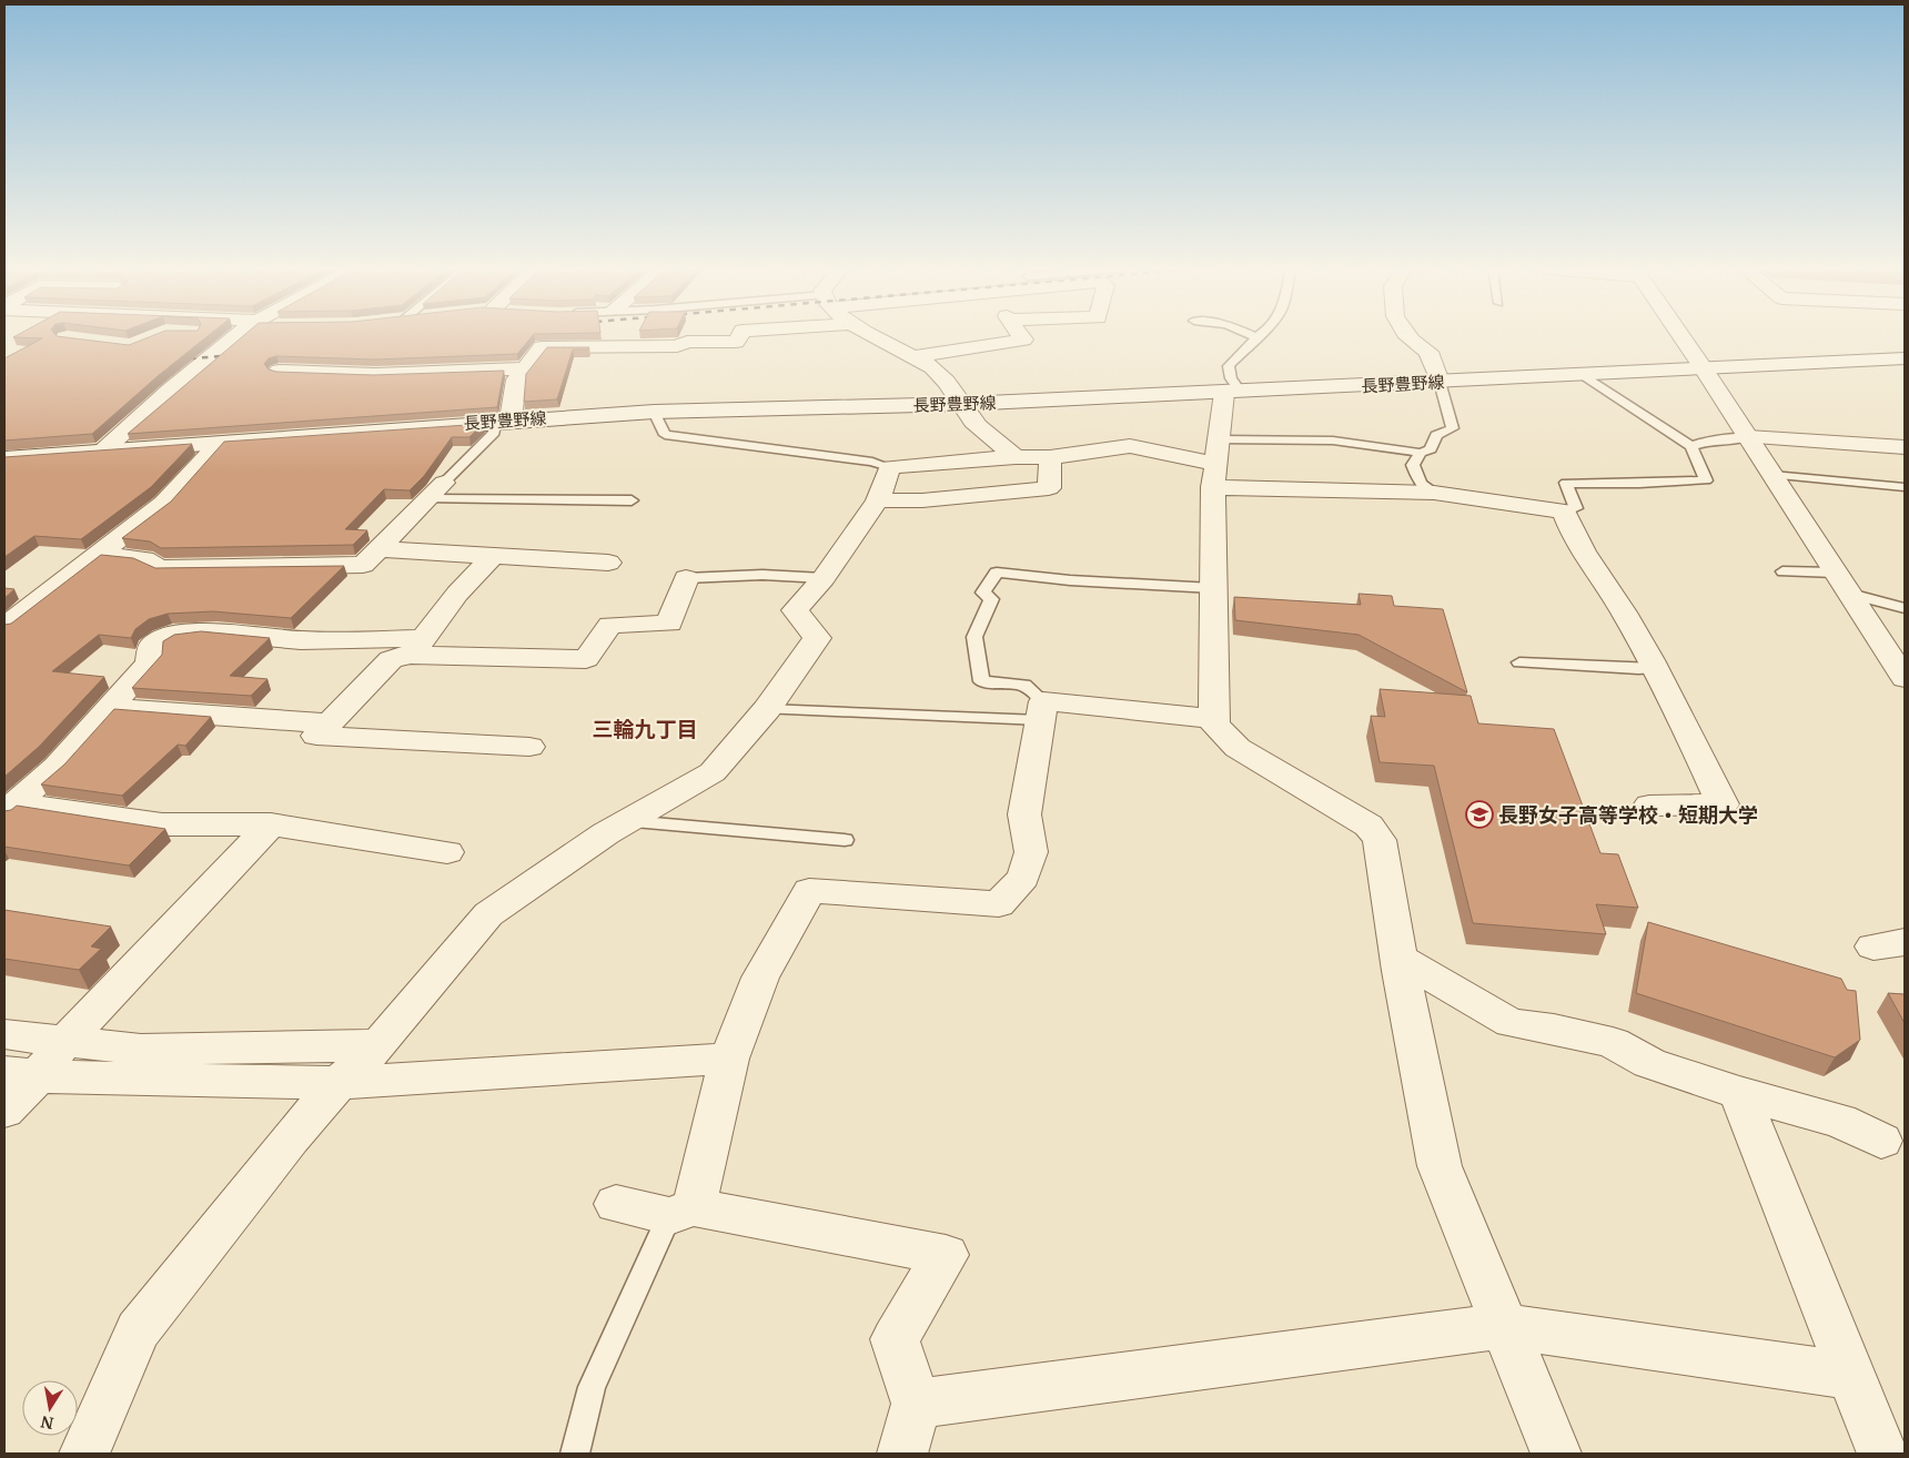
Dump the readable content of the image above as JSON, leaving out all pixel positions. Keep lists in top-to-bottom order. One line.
{"streets":{"street":["長野豊野線"]},"districts":["三輪九丁目"],"places":{"school or university":["長野女子高等学校・短期大学"]},"north":"bottom"}
